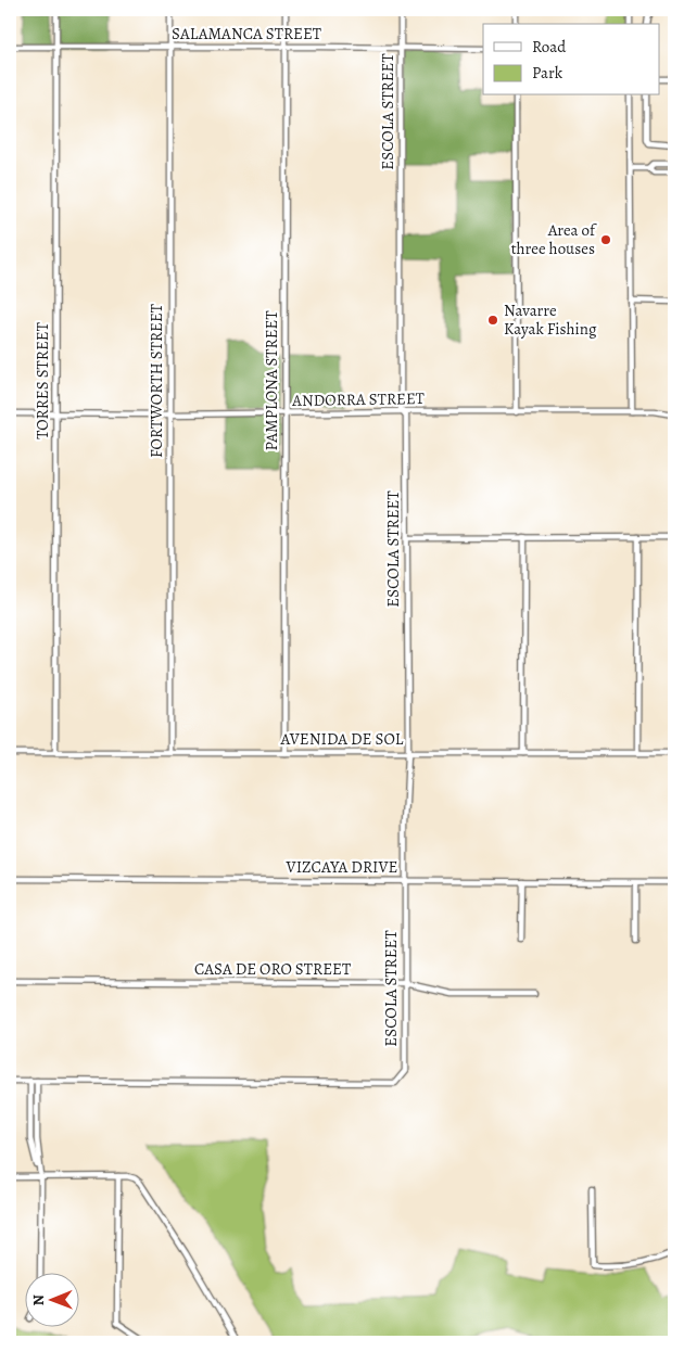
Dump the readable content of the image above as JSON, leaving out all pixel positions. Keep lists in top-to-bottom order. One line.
{"streets":{"street":["SALAMANCA STREET","ESCOLA STREET","TORRES STREET","FORTWORTH STREET","PAMPLONA STREET","ANDORRA STREET","AVENIDA DE SOL","VIZCAYA DRIVE","CASA DE ORO STREET"]},"crossings":[["SALAMANCA STREET","ESCOLA STREET"],["SALAMANCA STREET","TORRES STREET"],["SALAMANCA STREET","FORTWORTH STREET"],["SALAMANCA STREET","PAMPLONA STREET"],["ESCOLA STREET","ANDORRA STREET"],["ESCOLA STREET","AVENIDA DE SOL"],["ESCOLA STREET","VIZCAYA DRIVE"],["ESCOLA STREET","CASA DE ORO STREET"],["TORRES STREET","ANDORRA STREET"],["TORRES STREET","AVENIDA DE SOL"],["FORTWORTH STREET","ANDORRA STREET"],["FORTWORTH STREET","AVENIDA DE SOL"],["PAMPLONA STREET","ANDORRA STREET"],["PAMPLONA STREET","AVENIDA DE SOL"]],"places":["Area of three houses","Navarre Kayak Fishing"],"legend":["Road","Park"],"north":"left"}
